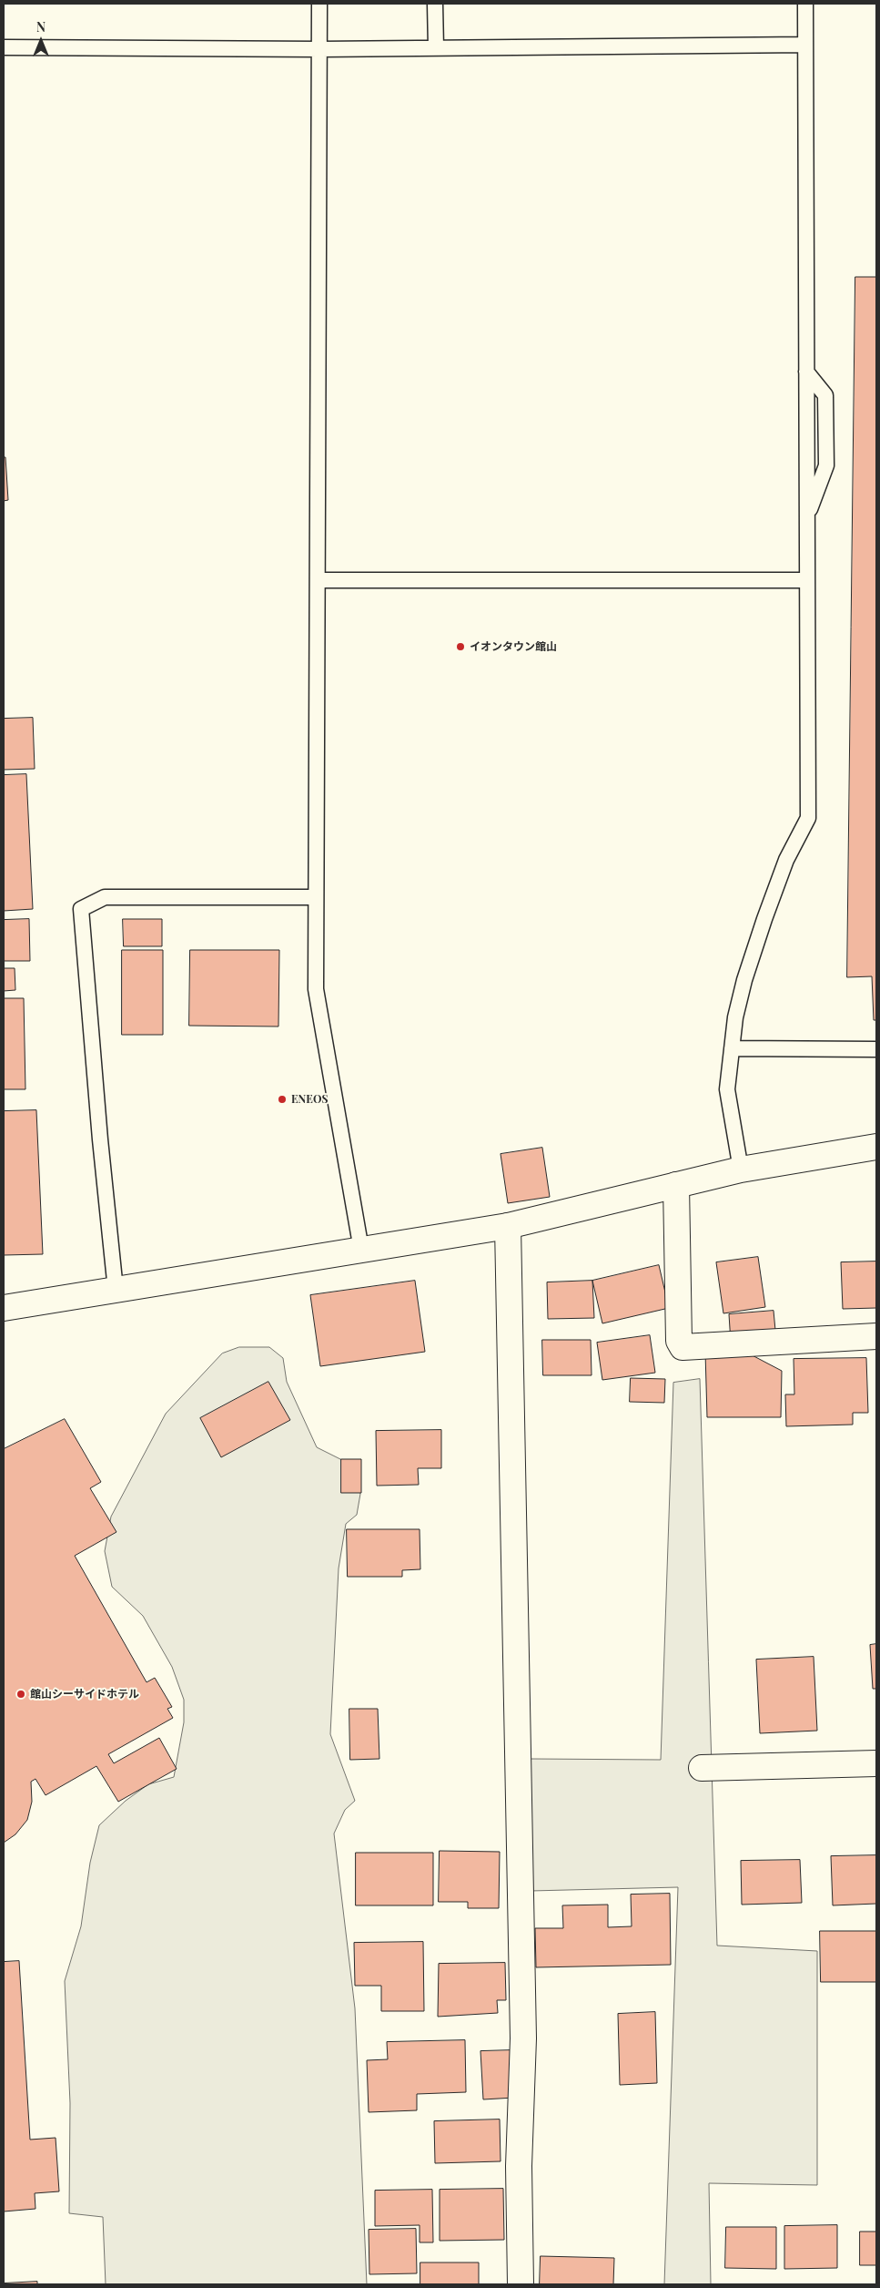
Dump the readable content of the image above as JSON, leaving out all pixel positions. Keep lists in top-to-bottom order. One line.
{"places":["イオンタウン館山","ENEOS","館山シーサイドホテル"],"north":"top"}
